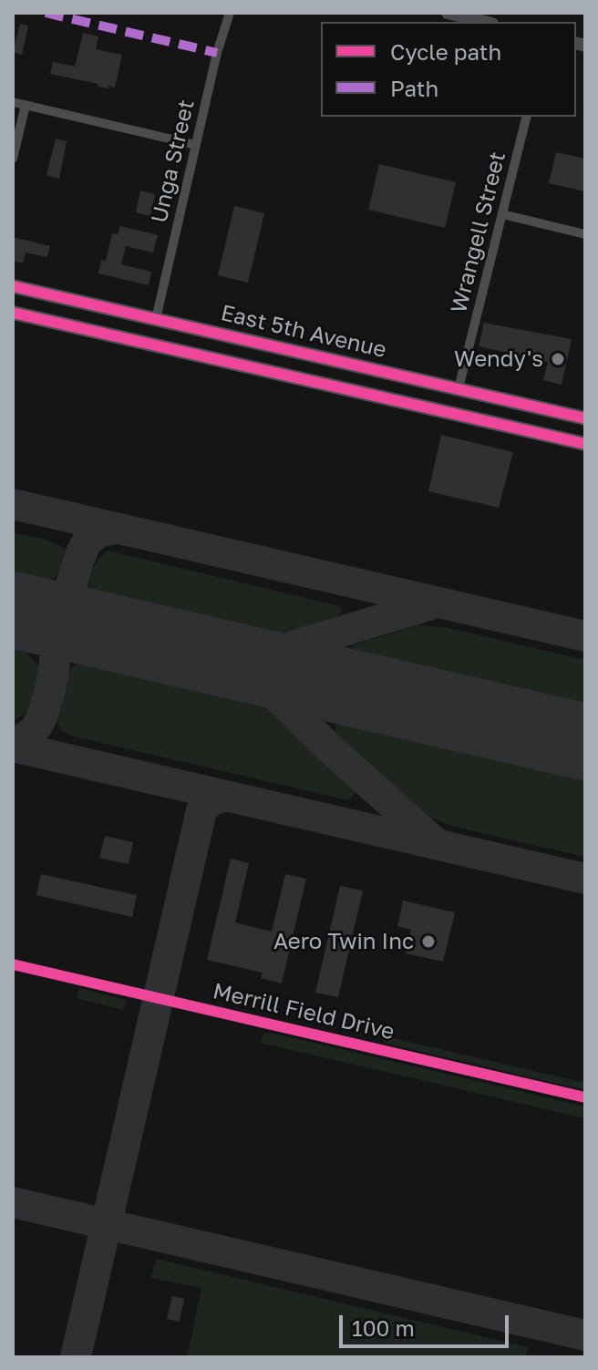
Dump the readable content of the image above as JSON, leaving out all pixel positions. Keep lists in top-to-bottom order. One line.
{"streets":{"highway":["East 5th Avenue"],"street":["Unga Street","Wrangell Street","Merrill Field Drive"]},"crossings":[["Unga Street","East 5th Avenue"],["Wrangell Street","East 5th Avenue"]],"places":["Wendy's","Aero Twin Inc"],"legend":["Cycle path","Path"],"scale_bar":"100 m"}
